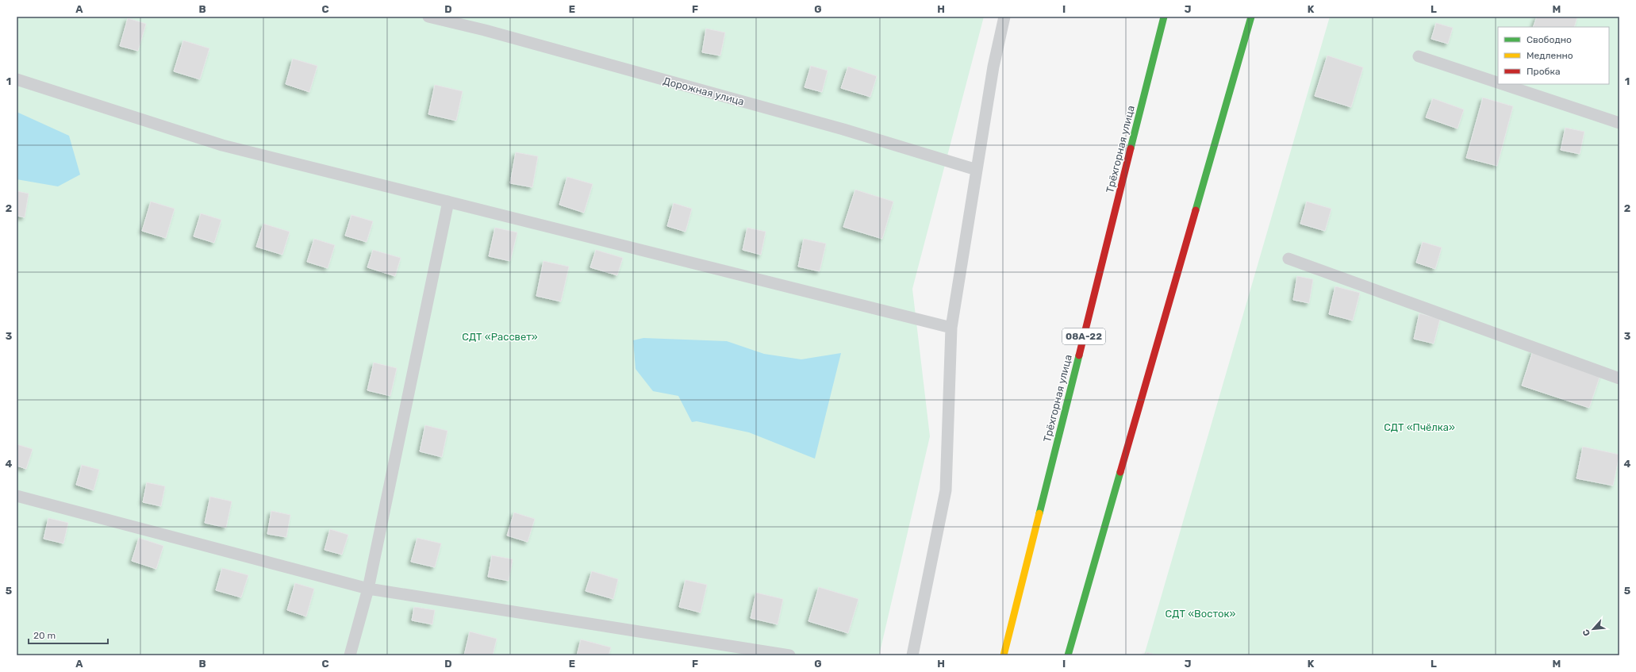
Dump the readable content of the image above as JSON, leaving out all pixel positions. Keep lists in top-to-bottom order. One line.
{"streets":{"main road":["Трёхгорная улица","08А-22"],"lane":["Дорожная улица"]},"parks":["СДТ «Рассвет»","СДТ «Пчёлка»","СДТ «Восток»"],"legend":["Свободно","Медленно","Пробка"],"scale_bar":"20 m","north":"bottom left","grid":{"columns":["A","B","C","D","E","F","G","H","I","J","K","L","M"],"rows":["1","2","3","4","5"]}}
